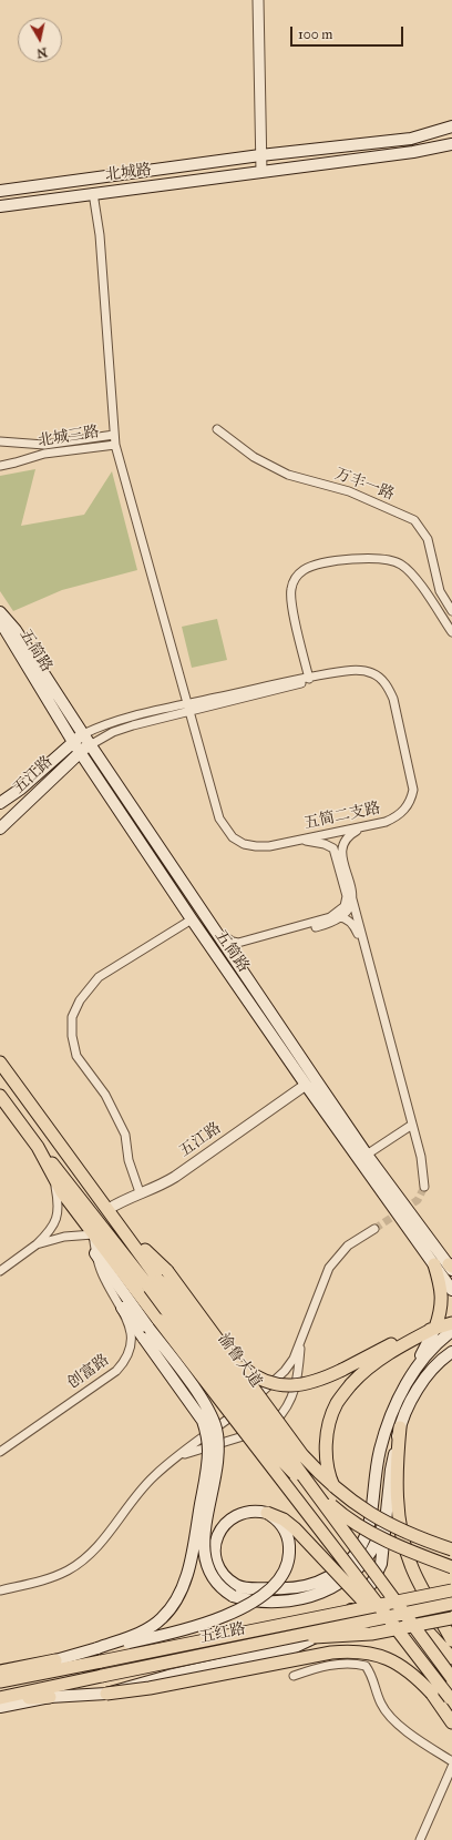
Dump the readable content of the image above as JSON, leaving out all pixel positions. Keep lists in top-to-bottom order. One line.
{"streets":{"highway":["渝鲁大道","五红路"],"main road":["北城路","五简路","五江路"],"street":["北城三路","万丰一路","五简二支路","创富路"]},"crossings":[["五简路","五江路"],["五简路","五简二支路"],["五江路","五简二支路"],["五江路","渝鲁大道"]],"scale_bar":"100 m","north":"bottom"}
